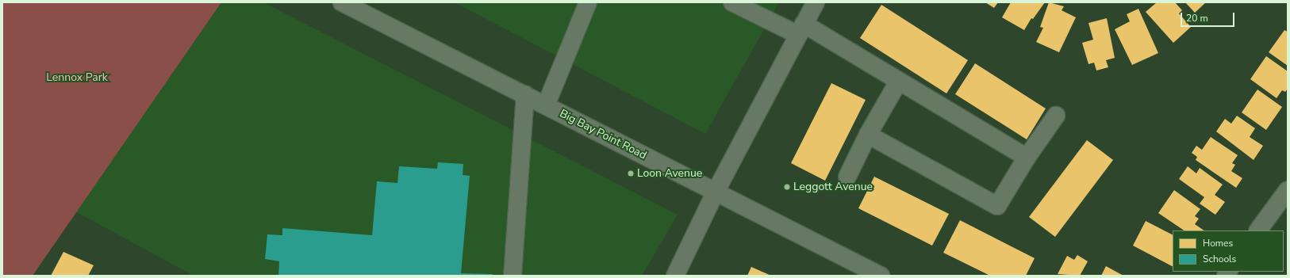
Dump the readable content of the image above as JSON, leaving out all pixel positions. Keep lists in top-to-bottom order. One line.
{"streets":{"street":["Big Bay Point Road"]},"parks":["Lennox Park"],"places":["Loon Avenue","Leggott Avenue"],"legend":["Homes","Schools"],"scale_bar":"20 m"}
